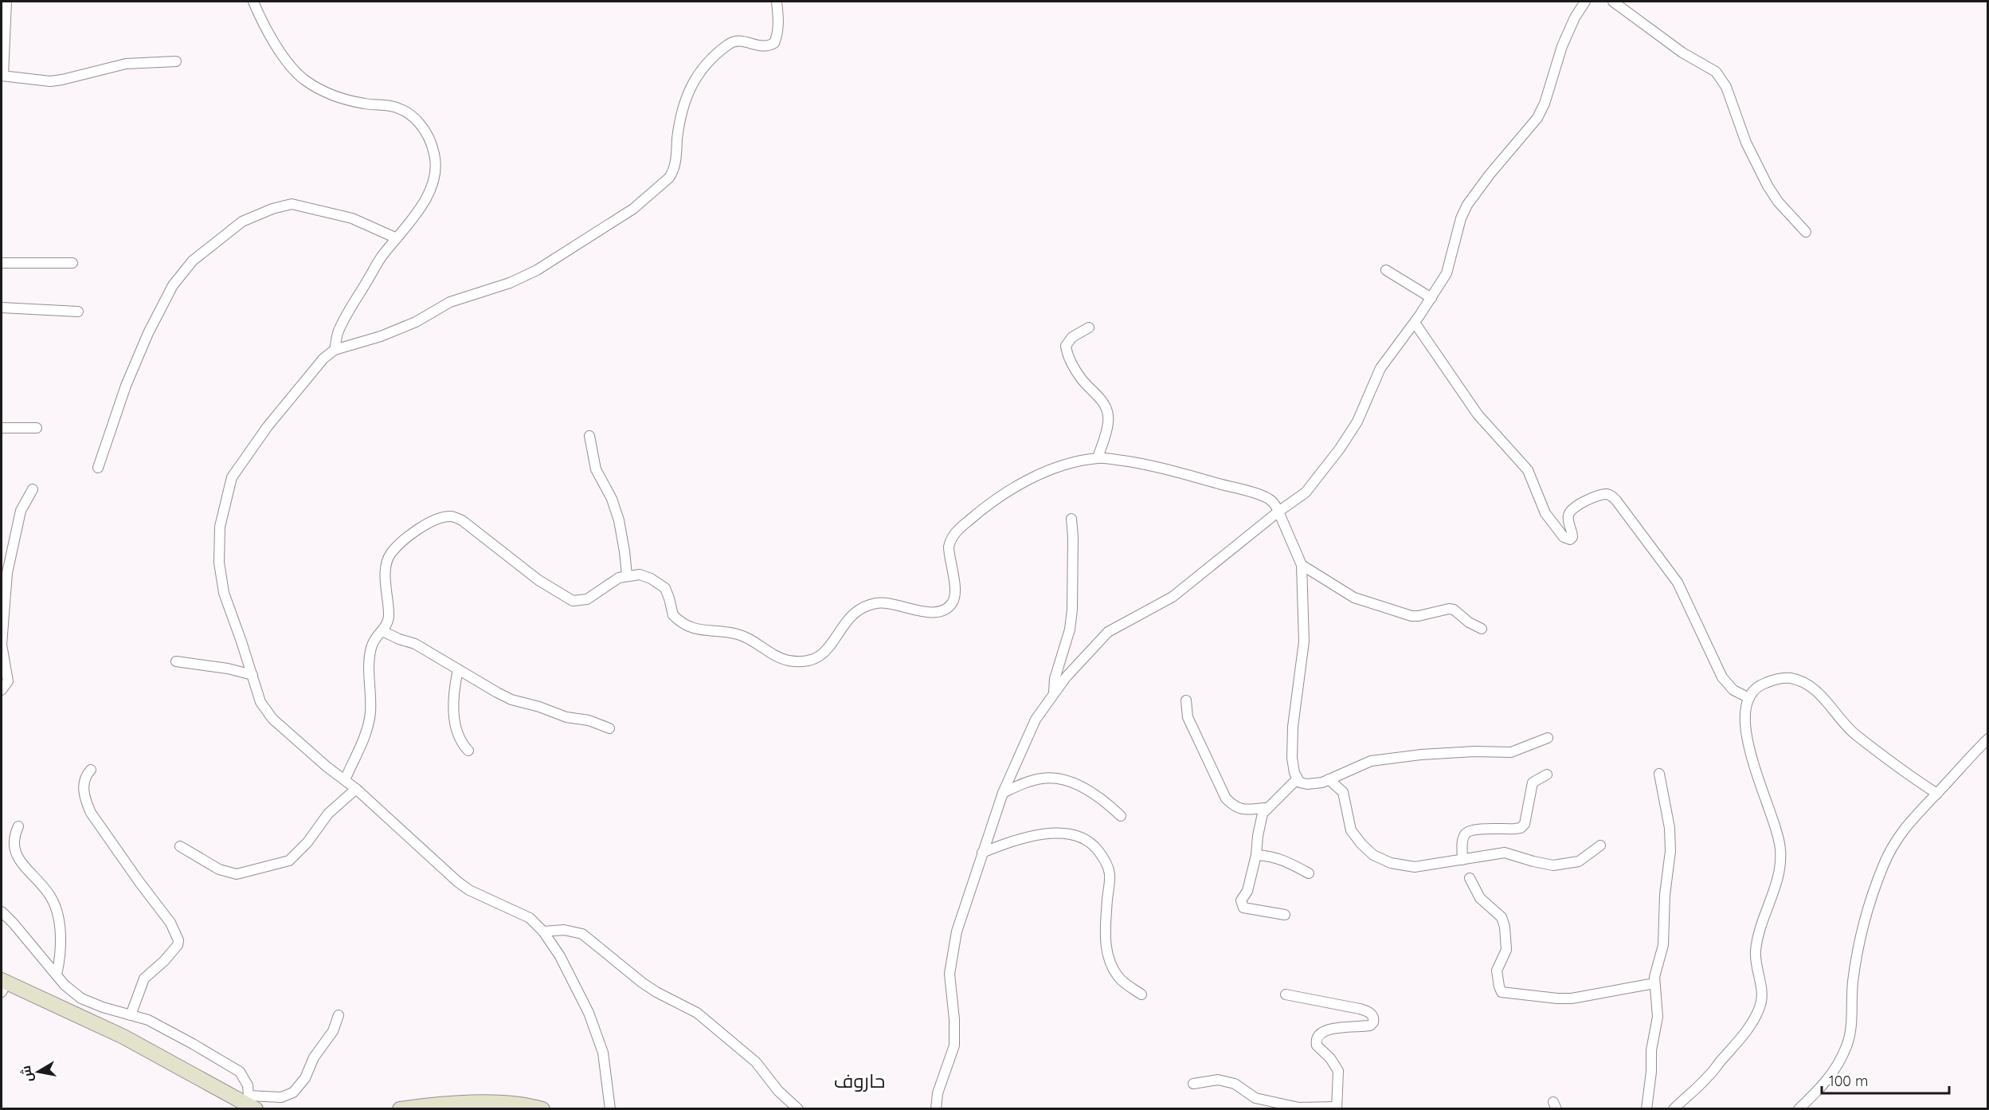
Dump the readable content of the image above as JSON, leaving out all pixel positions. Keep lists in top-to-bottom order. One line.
{"districts":["حاروف"],"scale_bar":"100 m","north":"left"}
